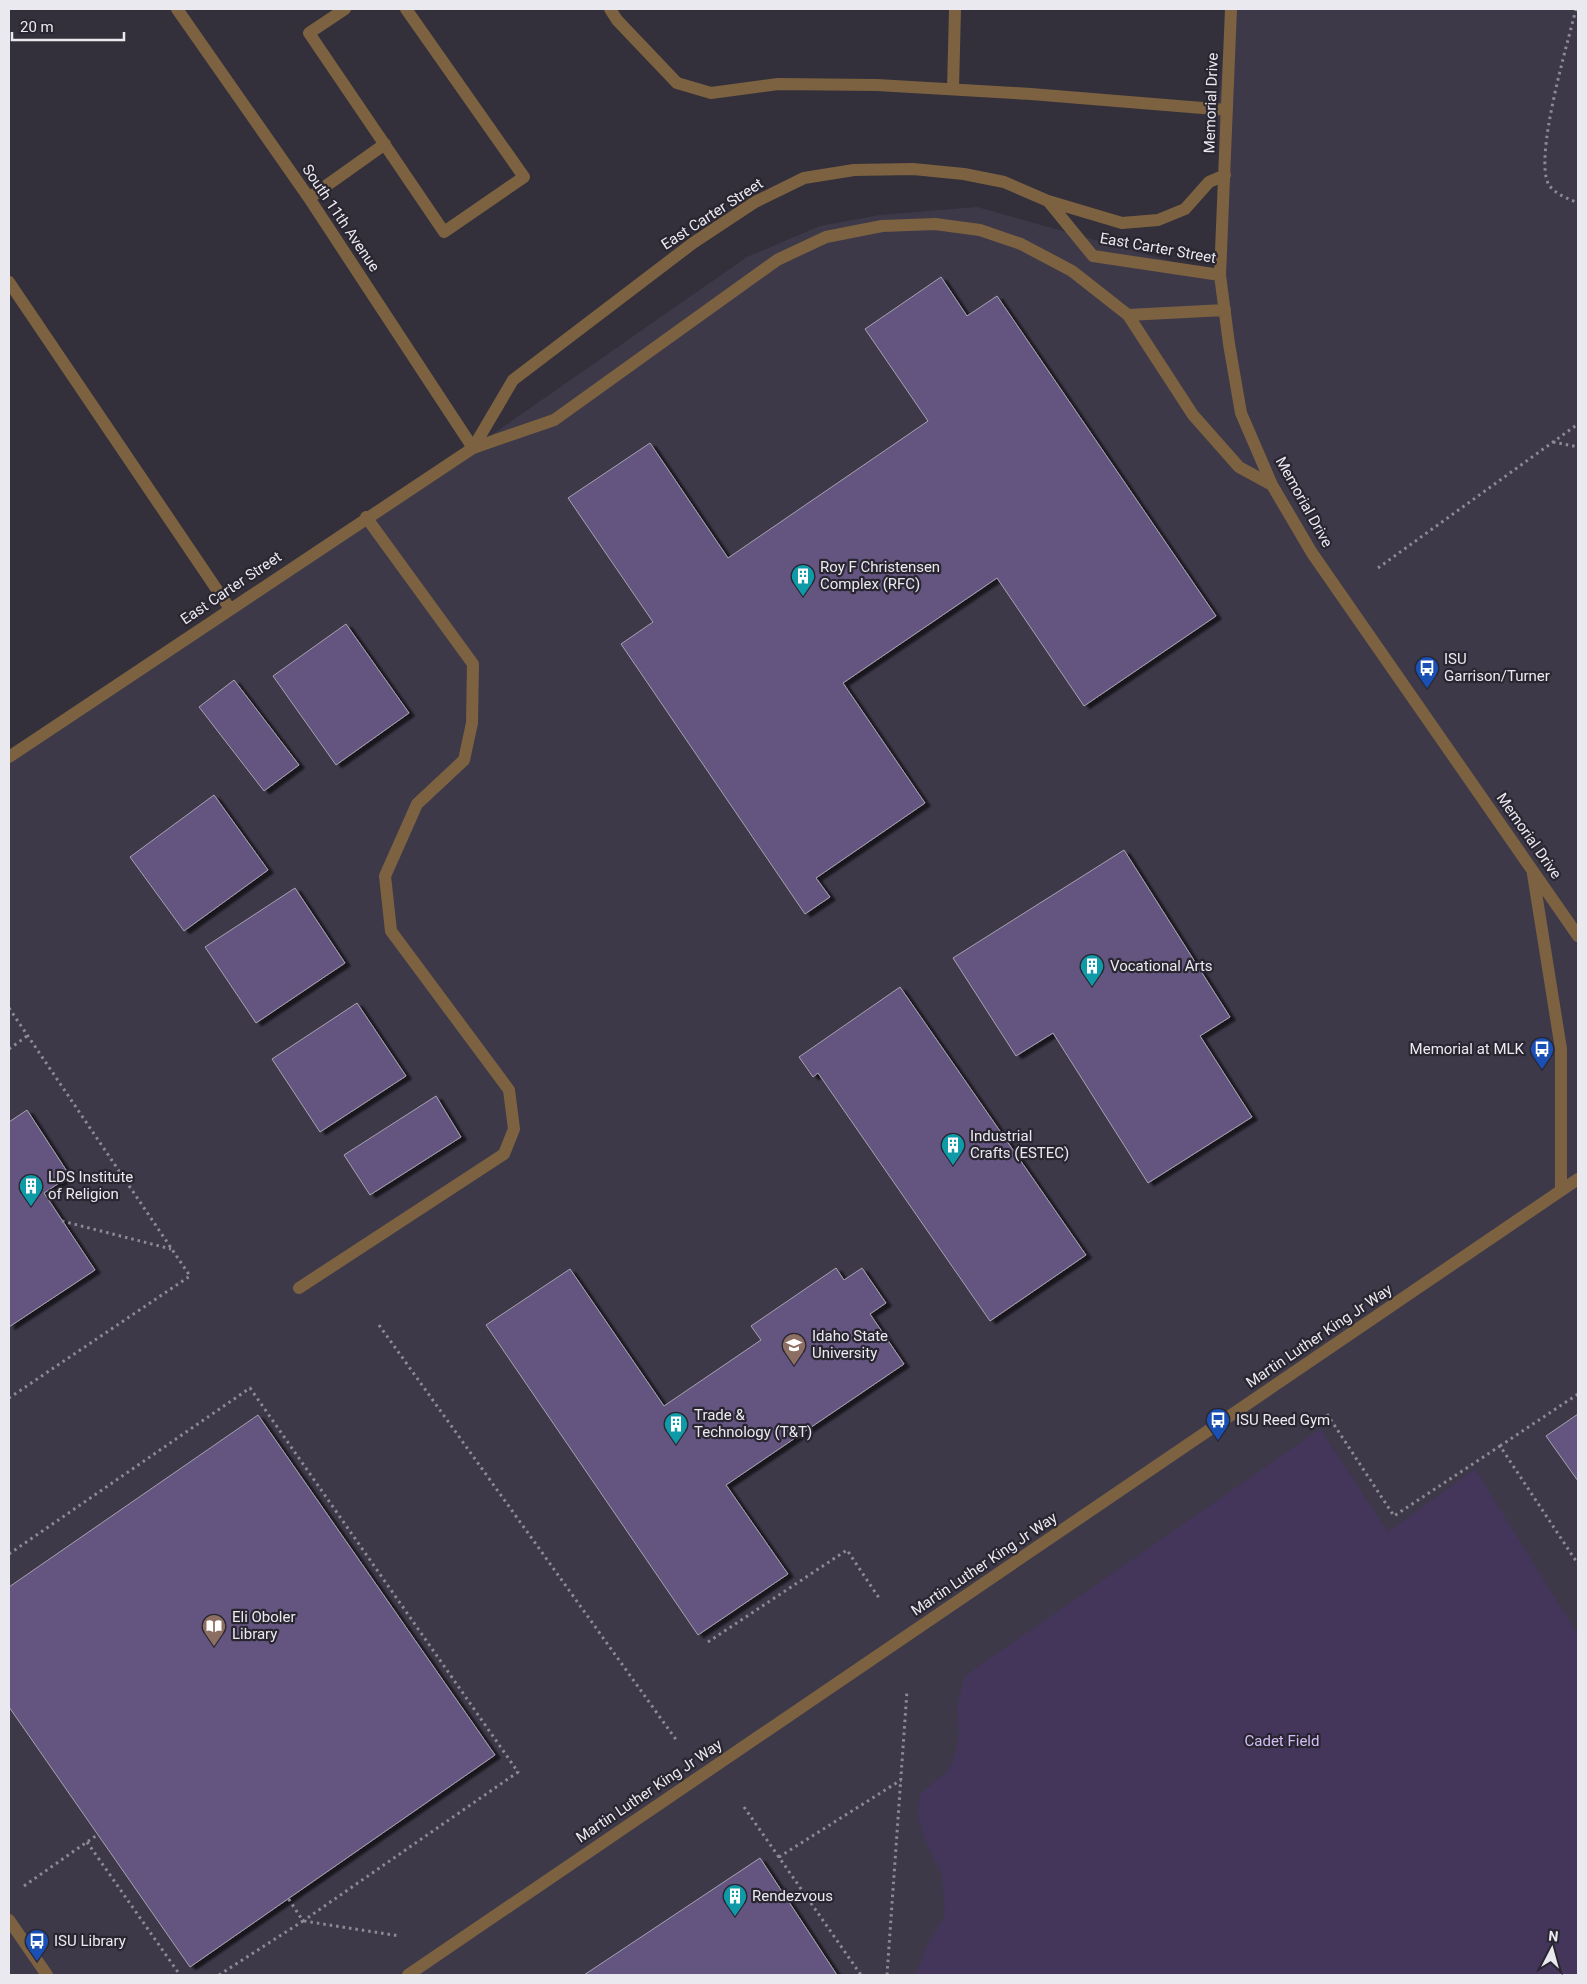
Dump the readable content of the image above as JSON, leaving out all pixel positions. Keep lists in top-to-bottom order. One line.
{"streets":{"street":["Memorial Drive","East Carter Street","South 11th Avenue","Martin Luther King Jr Way"]},"crossings":[["Memorial Drive","East Carter Street"],["East Carter Street","South 11th Avenue"]],"parks":["Cadet Field"],"places":{"building":["Roy F Christensen Complex (RFC)","Vocational Arts","Industrial Crafts (ESTEC)","LDS Institute of Religion","Trade & Technology (T&T)","Rendezvous"],"bus stop":["ISU Garrison/Turner","Memorial at MLK","ISU Reed Gym","ISU Library"],"school or university":["Idaho State University"],"library":["Eli Oboler Library"]},"scale_bar":"20 m","north":"top"}
